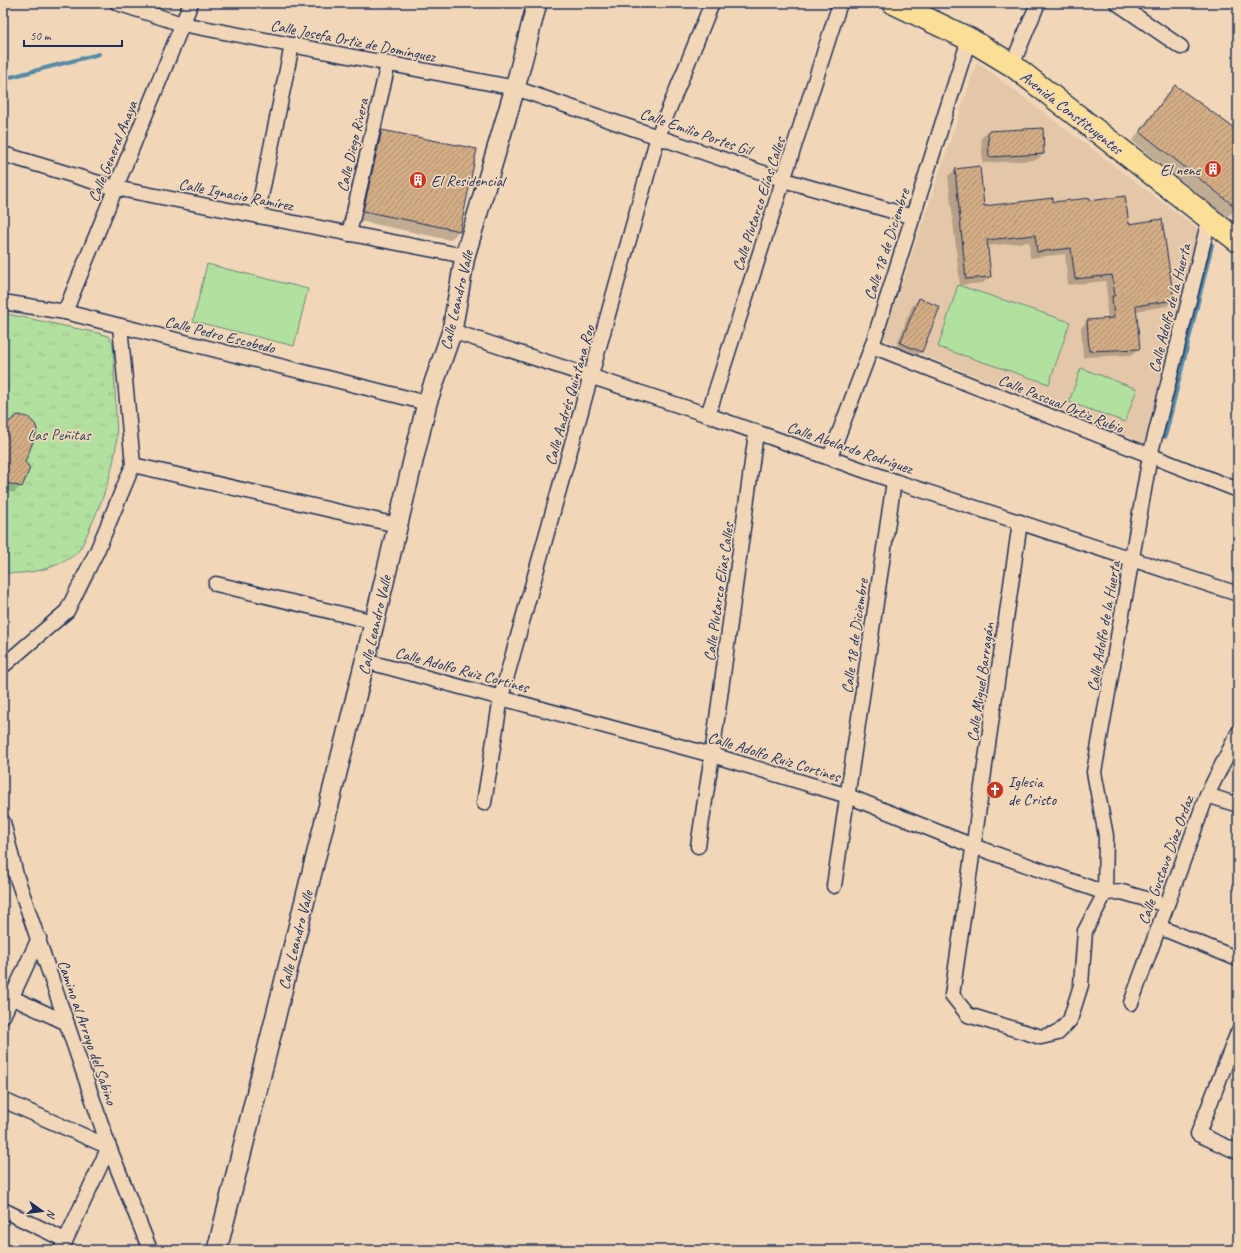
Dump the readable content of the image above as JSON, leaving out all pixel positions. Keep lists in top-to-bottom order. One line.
{"streets":{"main road":["Avenida Constituyentes"],"street":["Calle Josefa Ortiz de Domínguez","Calle Emilio Portes Gil","Calle Diego Rivera","Calle General Anaya","Calle Ignacio Ramírez","Calle Plutarco Elías Calles","Calle 18 de Diciembre","Calle Leandro Valle","Calle Adolfo de la Huerta","Calle Pedro Escobedo","Calle Andrés Quintana Roo","Calle Pascual Ortiz Rubio","Calle Abelardo Rodríguez","Calle Adolfo Ruiz Cortines","Calle Miguel Barragán","Calle Gustavo Díaz Ordaz","Camino al Arroyo del Sabino"]},"crossings":[["Calle Josefa Ortiz de Domínguez","Calle Emilio Portes Gil"],["Calle Josefa Ortiz de Domínguez","Calle Diego Rivera"],["Calle Josefa Ortiz de Domínguez","Calle General Anaya"],["Calle Josefa Ortiz de Domínguez","Calle Leandro Valle"],["Avenida Constituyentes","Calle 18 de Diciembre"],["Avenida Constituyentes","Calle Adolfo de la Huerta"],["Calle Emilio Portes Gil","Calle Plutarco Elías Calles"],["Calle Emilio Portes Gil","Calle 18 de Diciembre"],["Calle Emilio Portes Gil","Calle Leandro Valle"],["Calle Emilio Portes Gil","Calle Andrés Quintana Roo"],["Calle Diego Rivera","Calle Ignacio Ramírez"],["Calle General Anaya","Calle Ignacio Ramírez"],["Calle General Anaya","Calle Pedro Escobedo"],["Calle Ignacio Ramírez","Calle Leandro Valle"],["Calle Plutarco Elías Calles","Calle Abelardo Rodríguez"],["Calle Plutarco Elías Calles","Calle Adolfo Ruiz Cortines"],["Calle 18 de Diciembre","Calle Pascual Ortiz Rubio"],["Calle 18 de Diciembre","Calle Abelardo Rodríguez"],["Calle 18 de Diciembre","Calle Adolfo Ruiz Cortines"],["Calle Leandro Valle","Calle Pedro Escobedo"],["Calle Leandro Valle","Calle Abelardo Rodríguez"],["Calle Leandro Valle","Calle Adolfo Ruiz Cortines"],["Calle Adolfo de la Huerta","Calle Pascual Ortiz Rubio"],["Calle Adolfo de la Huerta","Calle Abelardo Rodríguez"],["Calle Adolfo de la Huerta","Calle Adolfo Ruiz Cortines"],["Calle Adolfo de la Huerta","Calle Miguel Barragán"],["Calle Andrés Quintana Roo","Calle Abelardo Rodríguez"],["Calle Andrés Quintana Roo","Calle Adolfo Ruiz Cortines"],["Calle Abelardo Rodríguez","Calle Miguel Barragán"],["Calle Adolfo Ruiz Cortines","Calle Miguel Barragán"],["Calle Adolfo Ruiz Cortines","Calle Gustavo Díaz Ordaz"]],"parks":["Las Peñitas"],"places":{"building":["El nene","El Residencial"],"church":["Iglesia de Cristo"]},"scale_bar":"50 m","north":"right"}
